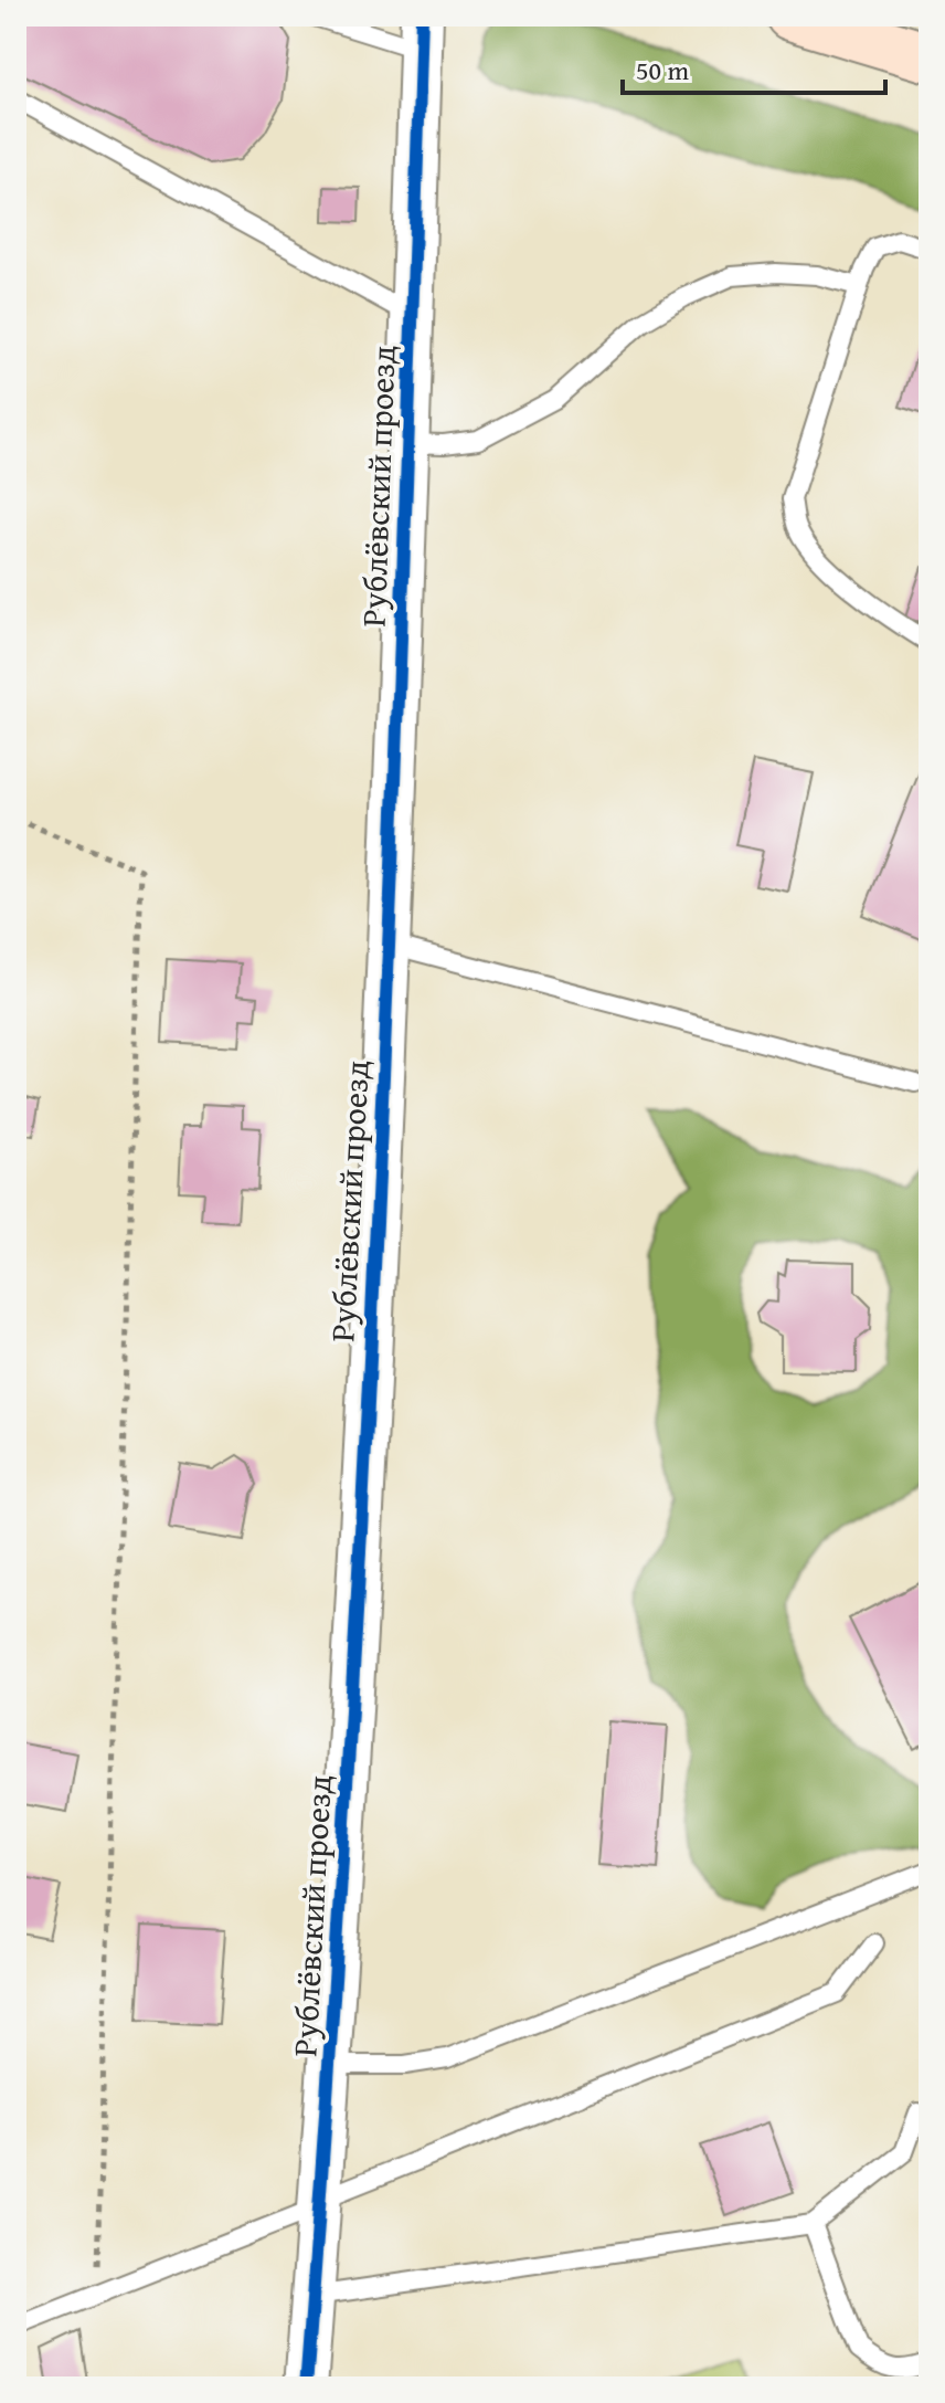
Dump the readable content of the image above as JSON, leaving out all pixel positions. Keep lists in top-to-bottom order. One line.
{"streets":{"street":["Рублёвский проезд"]},"scale_bar":"50 m"}
